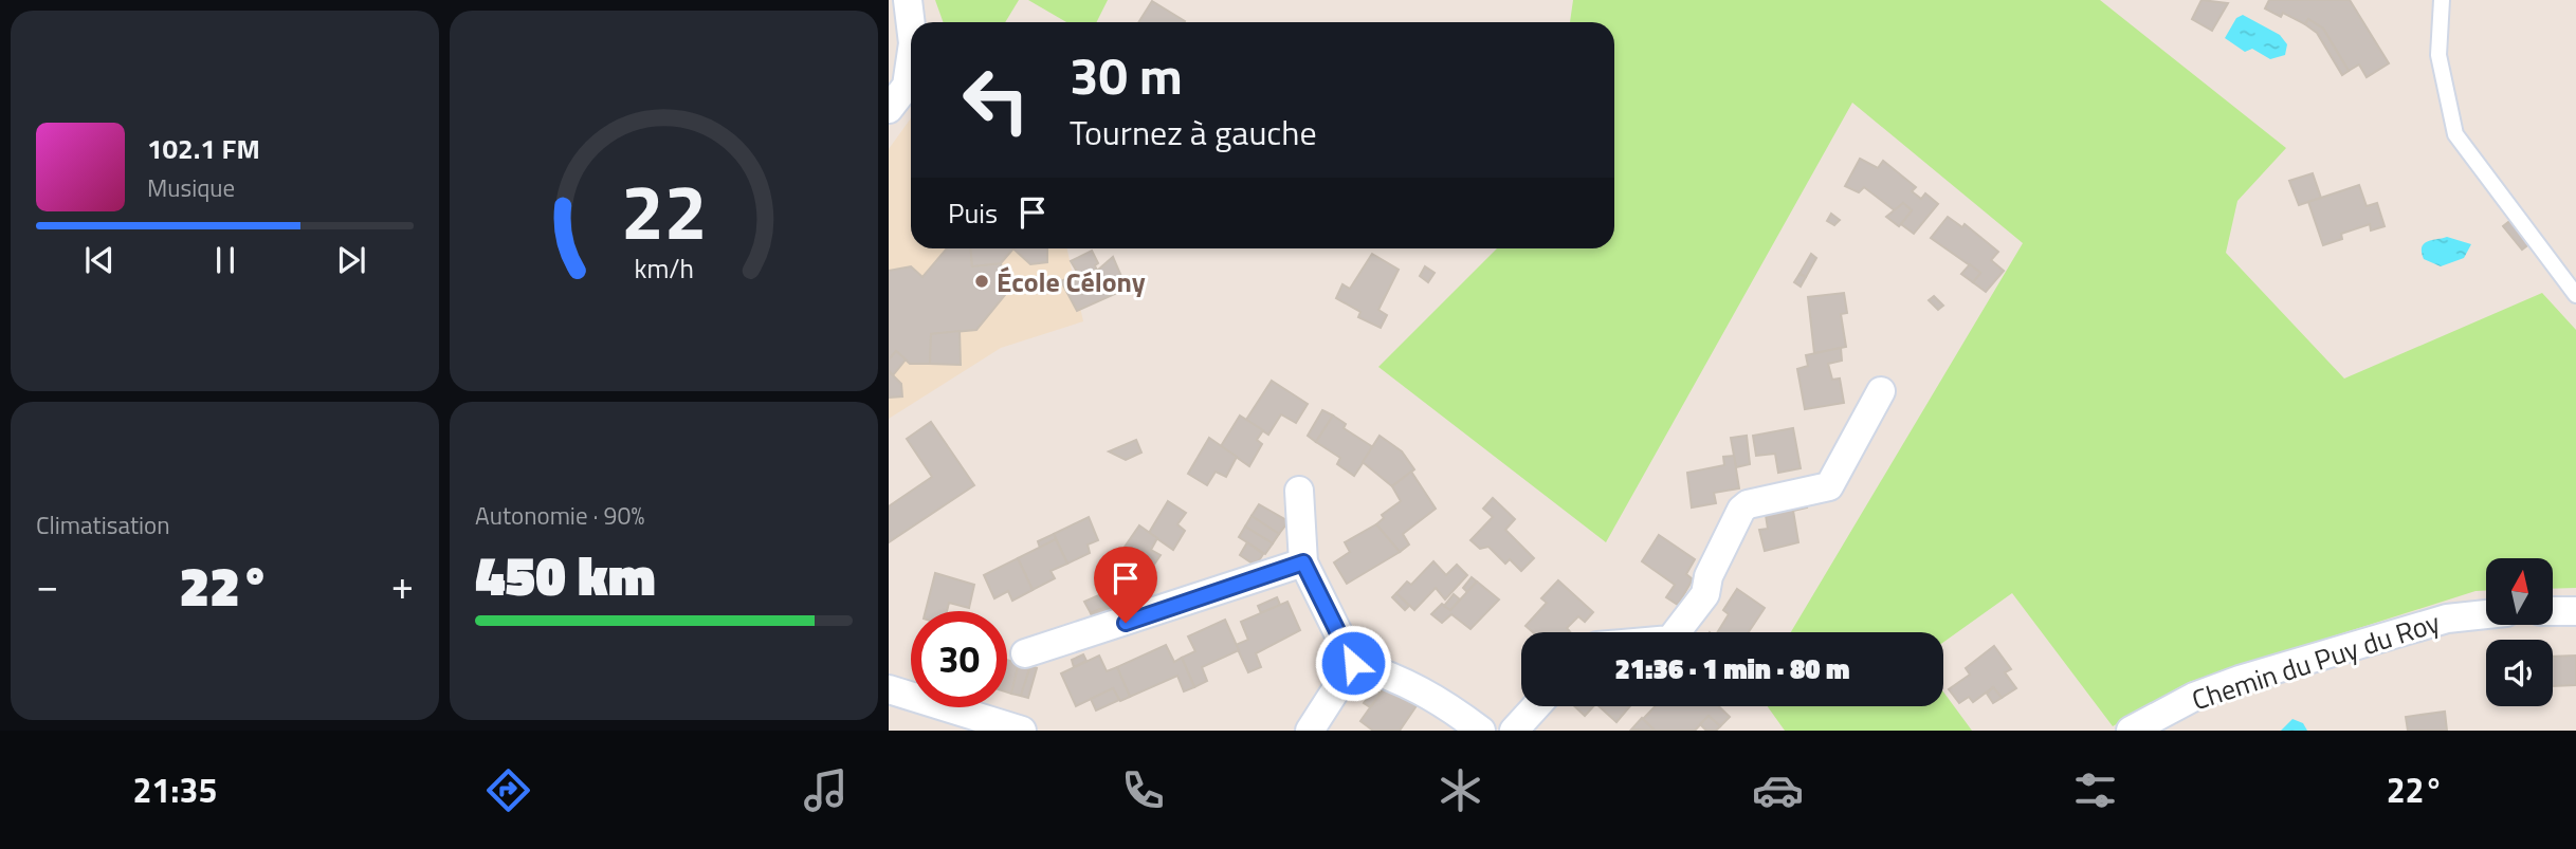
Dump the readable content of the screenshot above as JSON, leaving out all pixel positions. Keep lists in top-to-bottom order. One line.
{"streets":{"street":["Chemin du Puy du Roy"]},"places":["École Célony"],"north":"top","page":{"turn":["30 m","Tournez à gauche"],"song":["102.1 FM","Musique"],"then":"Puis","tile":["Climatisation",["Autonomie · 90%","450 km"]],"heat":["−","22°","+"],"limit":"30","trip":"21:36 · 1 min · 80 m","tabs":["21:35","22°"],"gauge":["22","km/h"]}}
